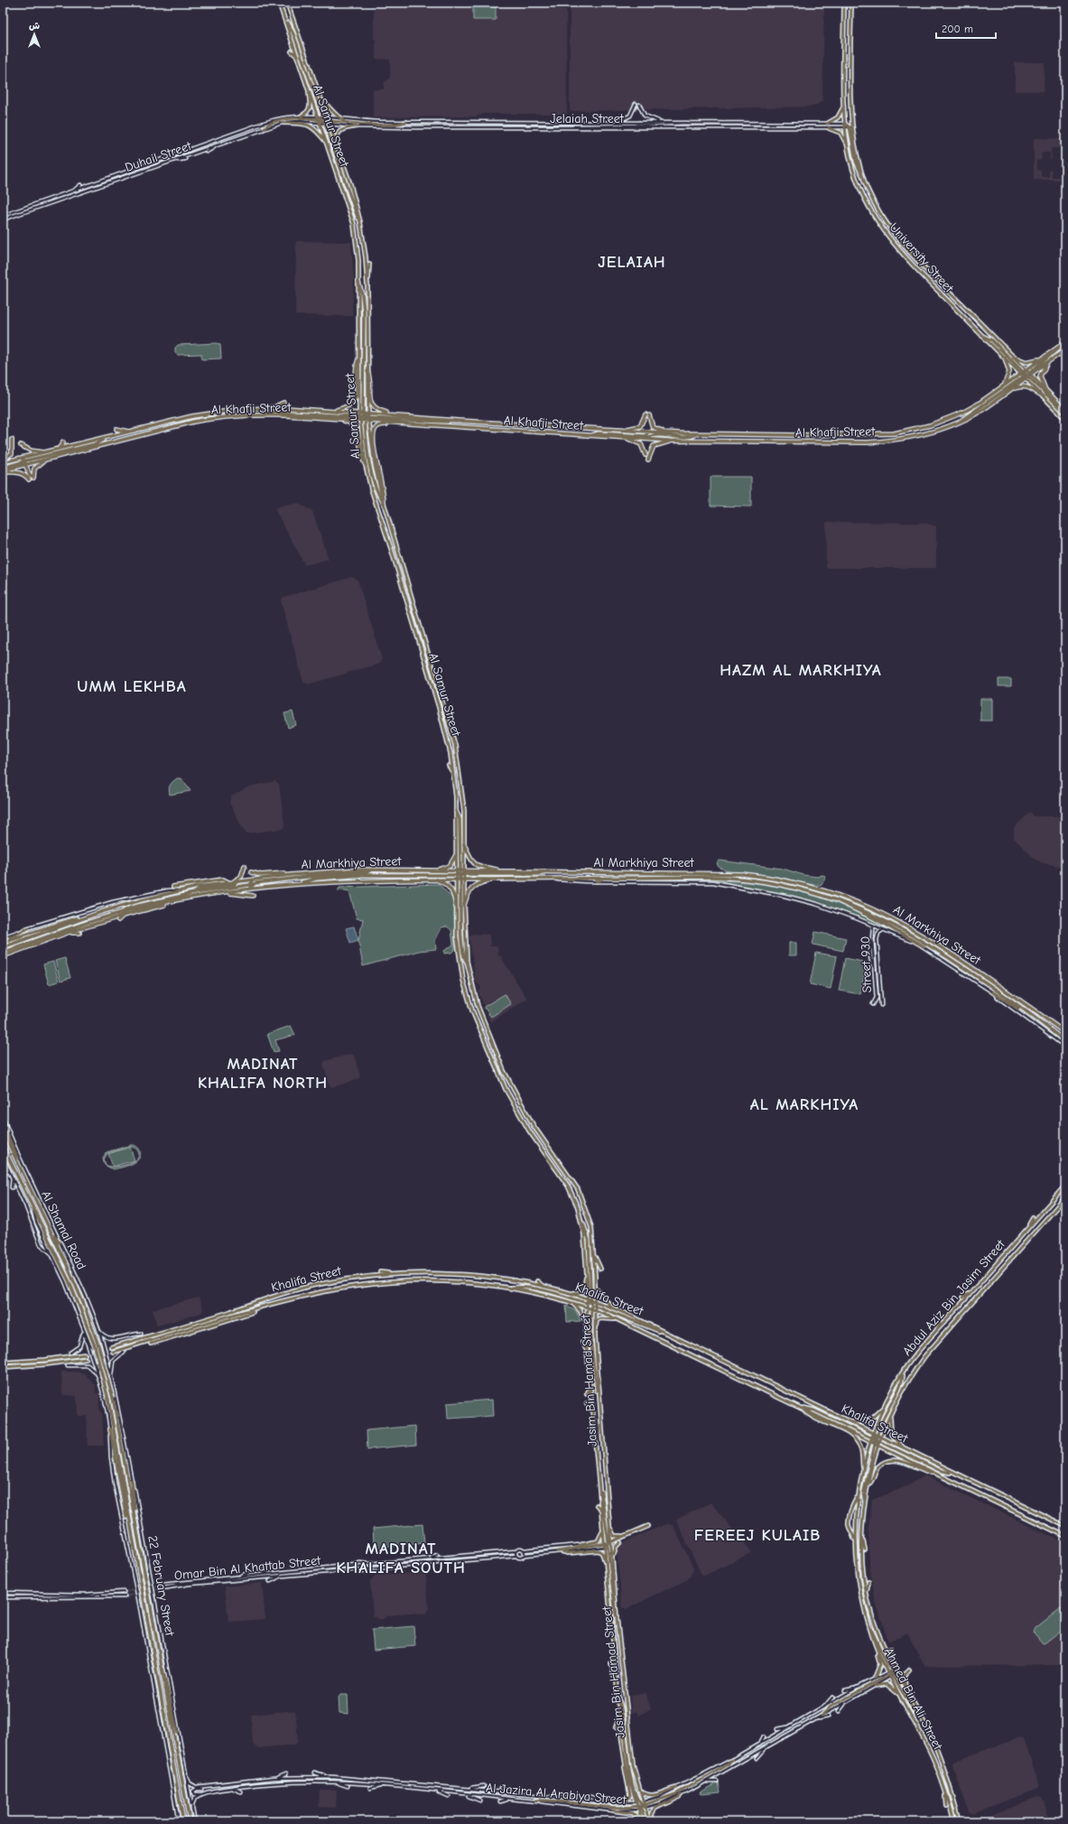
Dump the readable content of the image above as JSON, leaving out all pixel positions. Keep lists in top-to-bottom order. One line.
{"streets":{"highway":["Al Khafji Street","Al Markhiya Street","Al Shamal Road","22 February Street"],"main road":["Jelaiah Street","Al Samur Street","Duhail Street","University Street","Street 930","Khalifa Street","Abdul Aziz Bin Jasim Street","Jasim Bin Hamad Street","Omar Bin Al Khattab Street","Ahmed Bin Ali Street","Al Jazira Al Arabiya Street"]},"crossings":[["Jelaiah Street","Al Samur Street"],["Jelaiah Street","Duhail Street"],["Jelaiah Street","University Street"],["Al Samur Street","Duhail Street"],["Al Samur Street","Al Khafji Street"],["Al Samur Street","Al Markhiya Street"],["Al Samur Street","Jasim Bin Hamad Street"],["University Street","Al Khafji Street"],["Al Markhiya Street","Street 930"],["Al Markhiya Street","Jasim Bin Hamad Street"],["Al Shamal Road","22 February Street"],["Khalifa Street","Abdul Aziz Bin Jasim Street"],["Khalifa Street","Jasim Bin Hamad Street"],["Khalifa Street","Ahmed Bin Ali Street"],["Jasim Bin Hamad Street","Al Jazira Al Arabiya Street"],["22 February Street","Al Jazira Al Arabiya Street"],["Ahmed Bin Ali Street","Al Jazira Al Arabiya Street"]],"districts":["JELAIAH","HAZM AL MARKHIYA","UMM LEKHBA","MADINAT KHALIFA NORTH","AL MARKHIYA","FEREEJ KULAIB","MADINAT KHALIFA SOUTH"],"scale_bar":"200 m","north":"top"}
